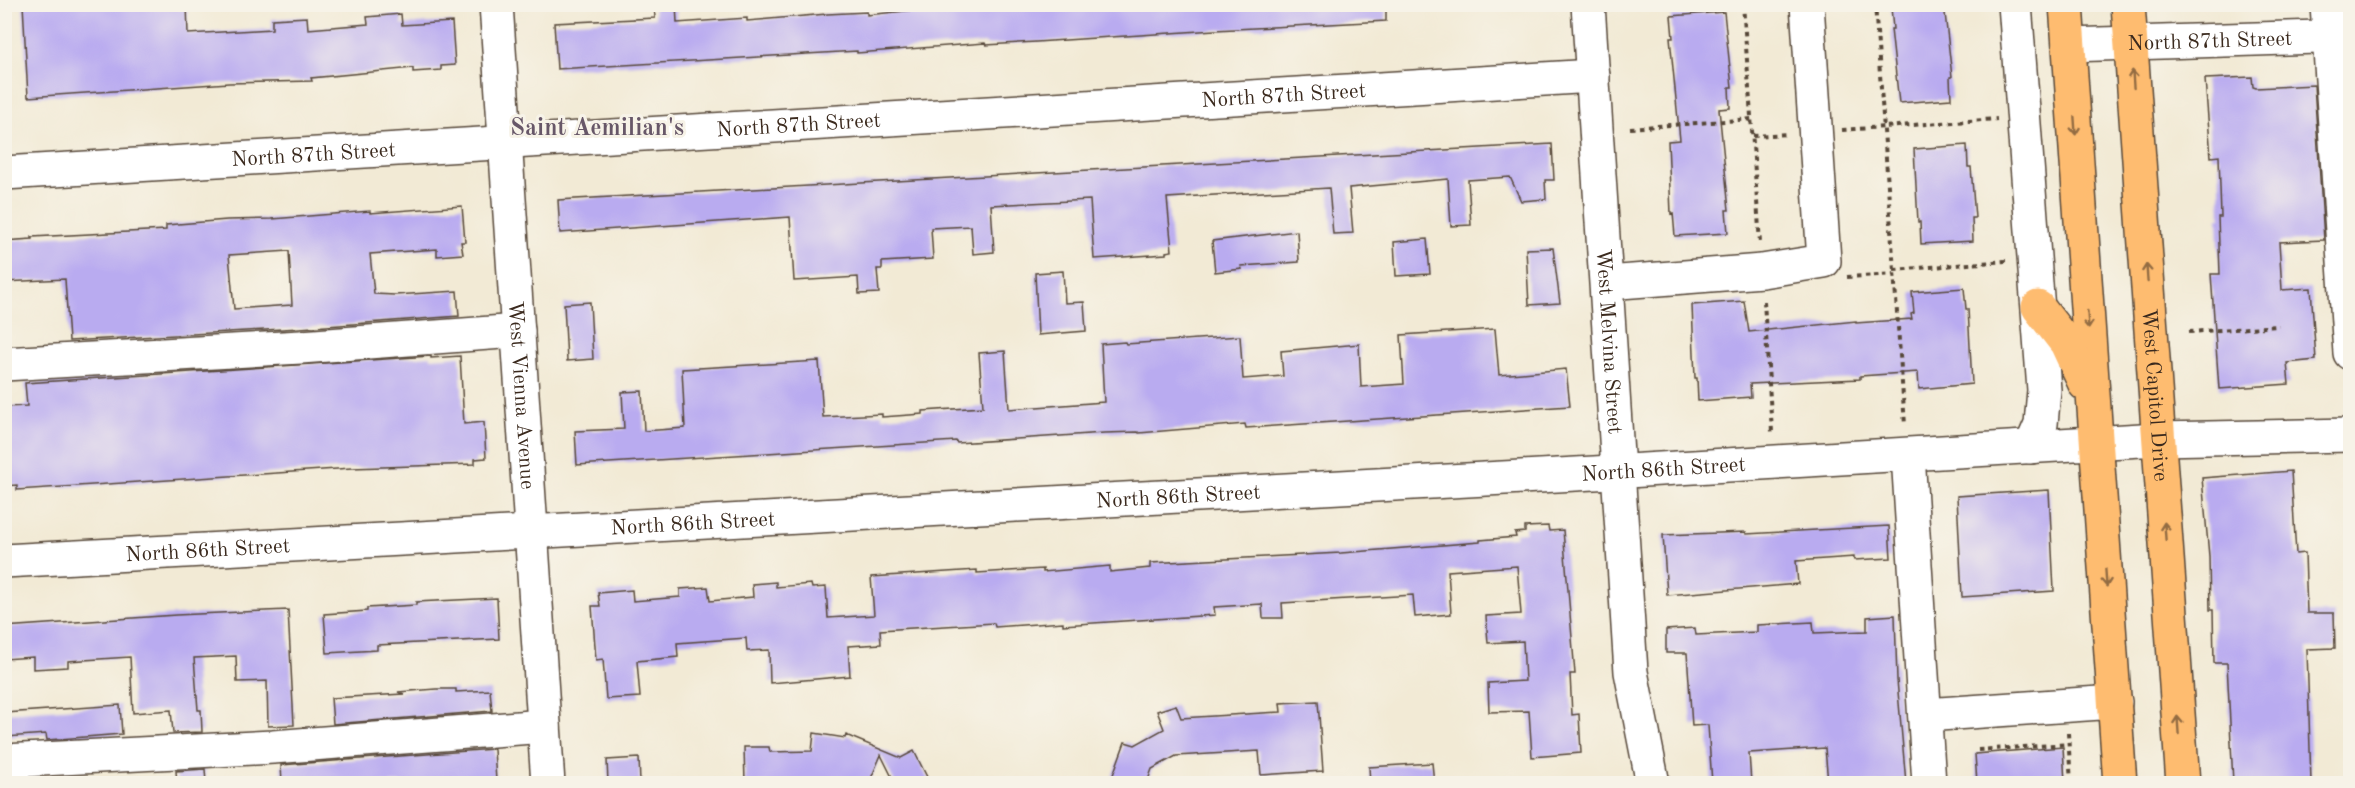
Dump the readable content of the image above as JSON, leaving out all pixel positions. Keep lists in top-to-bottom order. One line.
{"streets":{"main road":["West Capitol Drive"],"street":["North 87th Street","West Melvina Street","West Vienna Avenue","North 86th Street"]},"crossings":[["North 87th Street","West Melvina Street"],["North 87th Street","West Vienna Avenue"],["North 87th Street","West Capitol Drive"],["West Melvina Street","North 86th Street"],["West Vienna Avenue","North 86th Street"],["West Capitol Drive","North 86th Street"]],"districts":["Saint Aemilian's"]}
